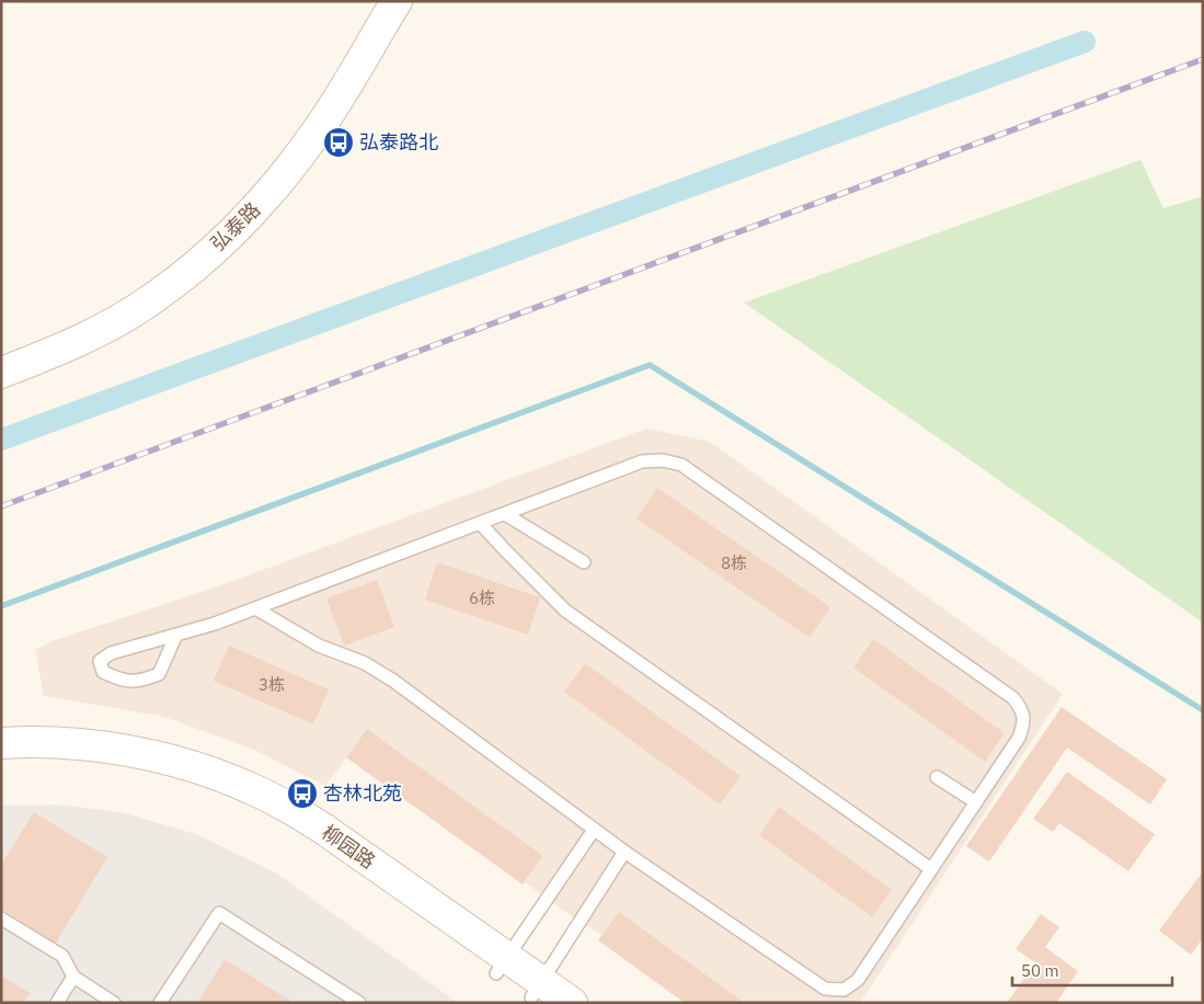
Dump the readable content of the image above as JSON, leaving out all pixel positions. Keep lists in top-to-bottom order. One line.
{"streets":{"street":["弘泰路","柳园路"]},"places":{"bus stop":["弘泰路北","杏林北苑"]},"house_numbers":["8栋","6栋","3栋"],"scale_bar":"50 m"}
